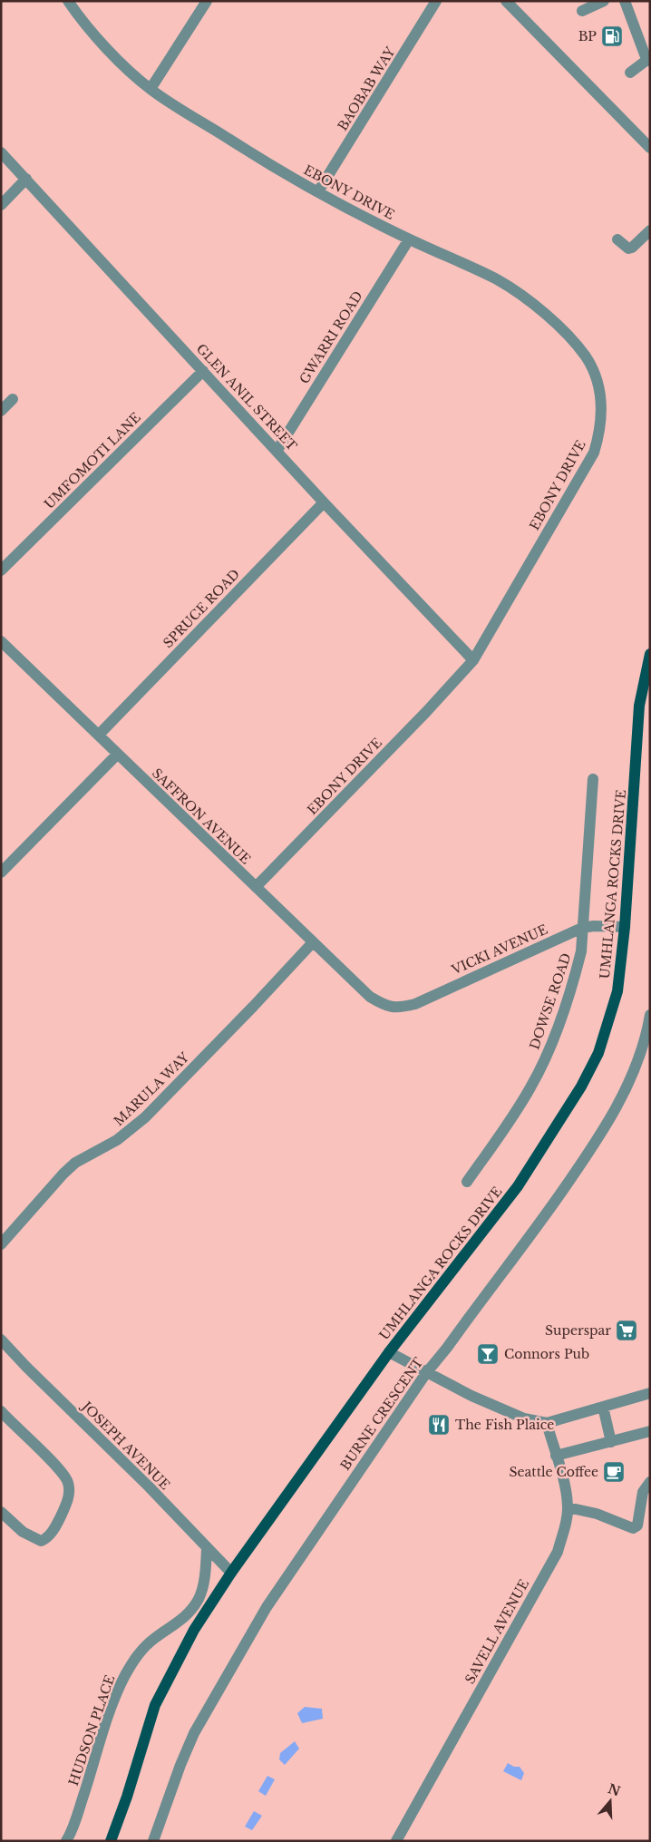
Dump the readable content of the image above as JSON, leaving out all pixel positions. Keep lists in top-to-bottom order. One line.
{"streets":{"main road":["UMHLANGA ROCKS DRIVE"],"street":["BAOBAB WAY","EBONY DRIVE","GWARRI ROAD","GLEN ANIL STREET","UMFOMOTI LANE","SPRUCE ROAD","SAFFRON AVENUE","VICKI AVENUE","DOWSE ROAD","MARULA WAY","BURNE CRESCENT","JOSEPH AVENUE","SAVELL AVENUE","HUDSON PLACE"]},"crossings":[["BAOBAB WAY","EBONY DRIVE"],["EBONY DRIVE","GWARRI ROAD"],["EBONY DRIVE","GLEN ANIL STREET"],["EBONY DRIVE","SAFFRON AVENUE"],["GWARRI ROAD","GLEN ANIL STREET"],["GLEN ANIL STREET","UMFOMOTI LANE"],["GLEN ANIL STREET","SPRUCE ROAD"],["SPRUCE ROAD","SAFFRON AVENUE"],["SAFFRON AVENUE","VICKI AVENUE"],["SAFFRON AVENUE","MARULA WAY"],["UMHLANGA ROCKS DRIVE","VICKI AVENUE"],["UMHLANGA ROCKS DRIVE","JOSEPH AVENUE"],["VICKI AVENUE","DOWSE ROAD"],["JOSEPH AVENUE","HUDSON PLACE"]],"places":{"fuel station":["BP"],"supermarket":["Superspar"],"bar":["Connors Pub"],"restaurant":["The Fish Plaice"],"cafe":["Seattle Coffee"]},"north":"top"}
